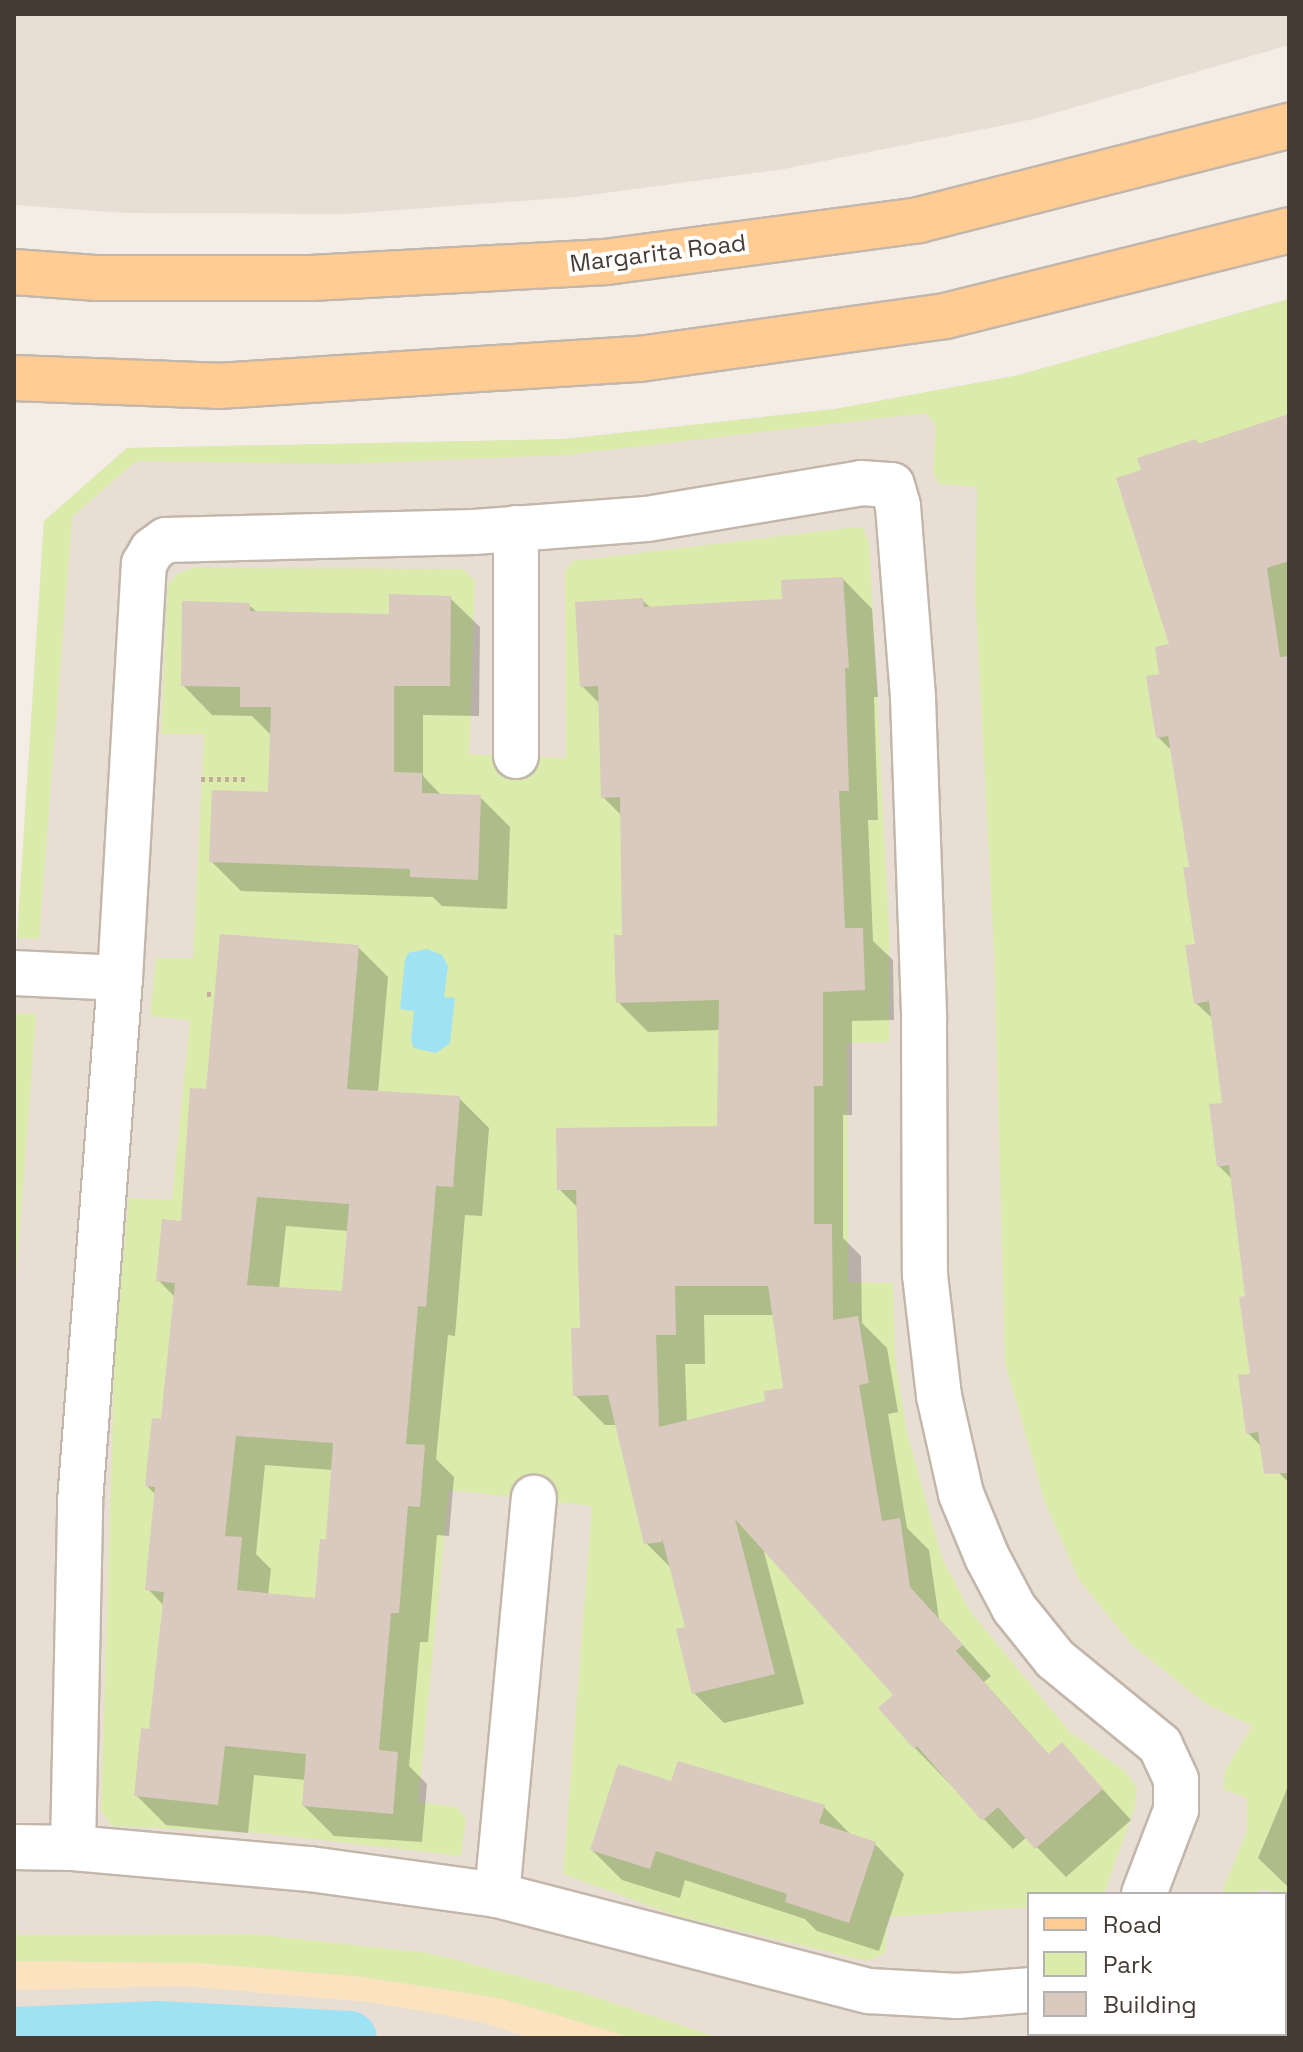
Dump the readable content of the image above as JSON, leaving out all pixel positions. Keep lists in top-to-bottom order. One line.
{"streets":{"main road":["Margarita Road"]},"legend":["Road","Park","Building"]}
